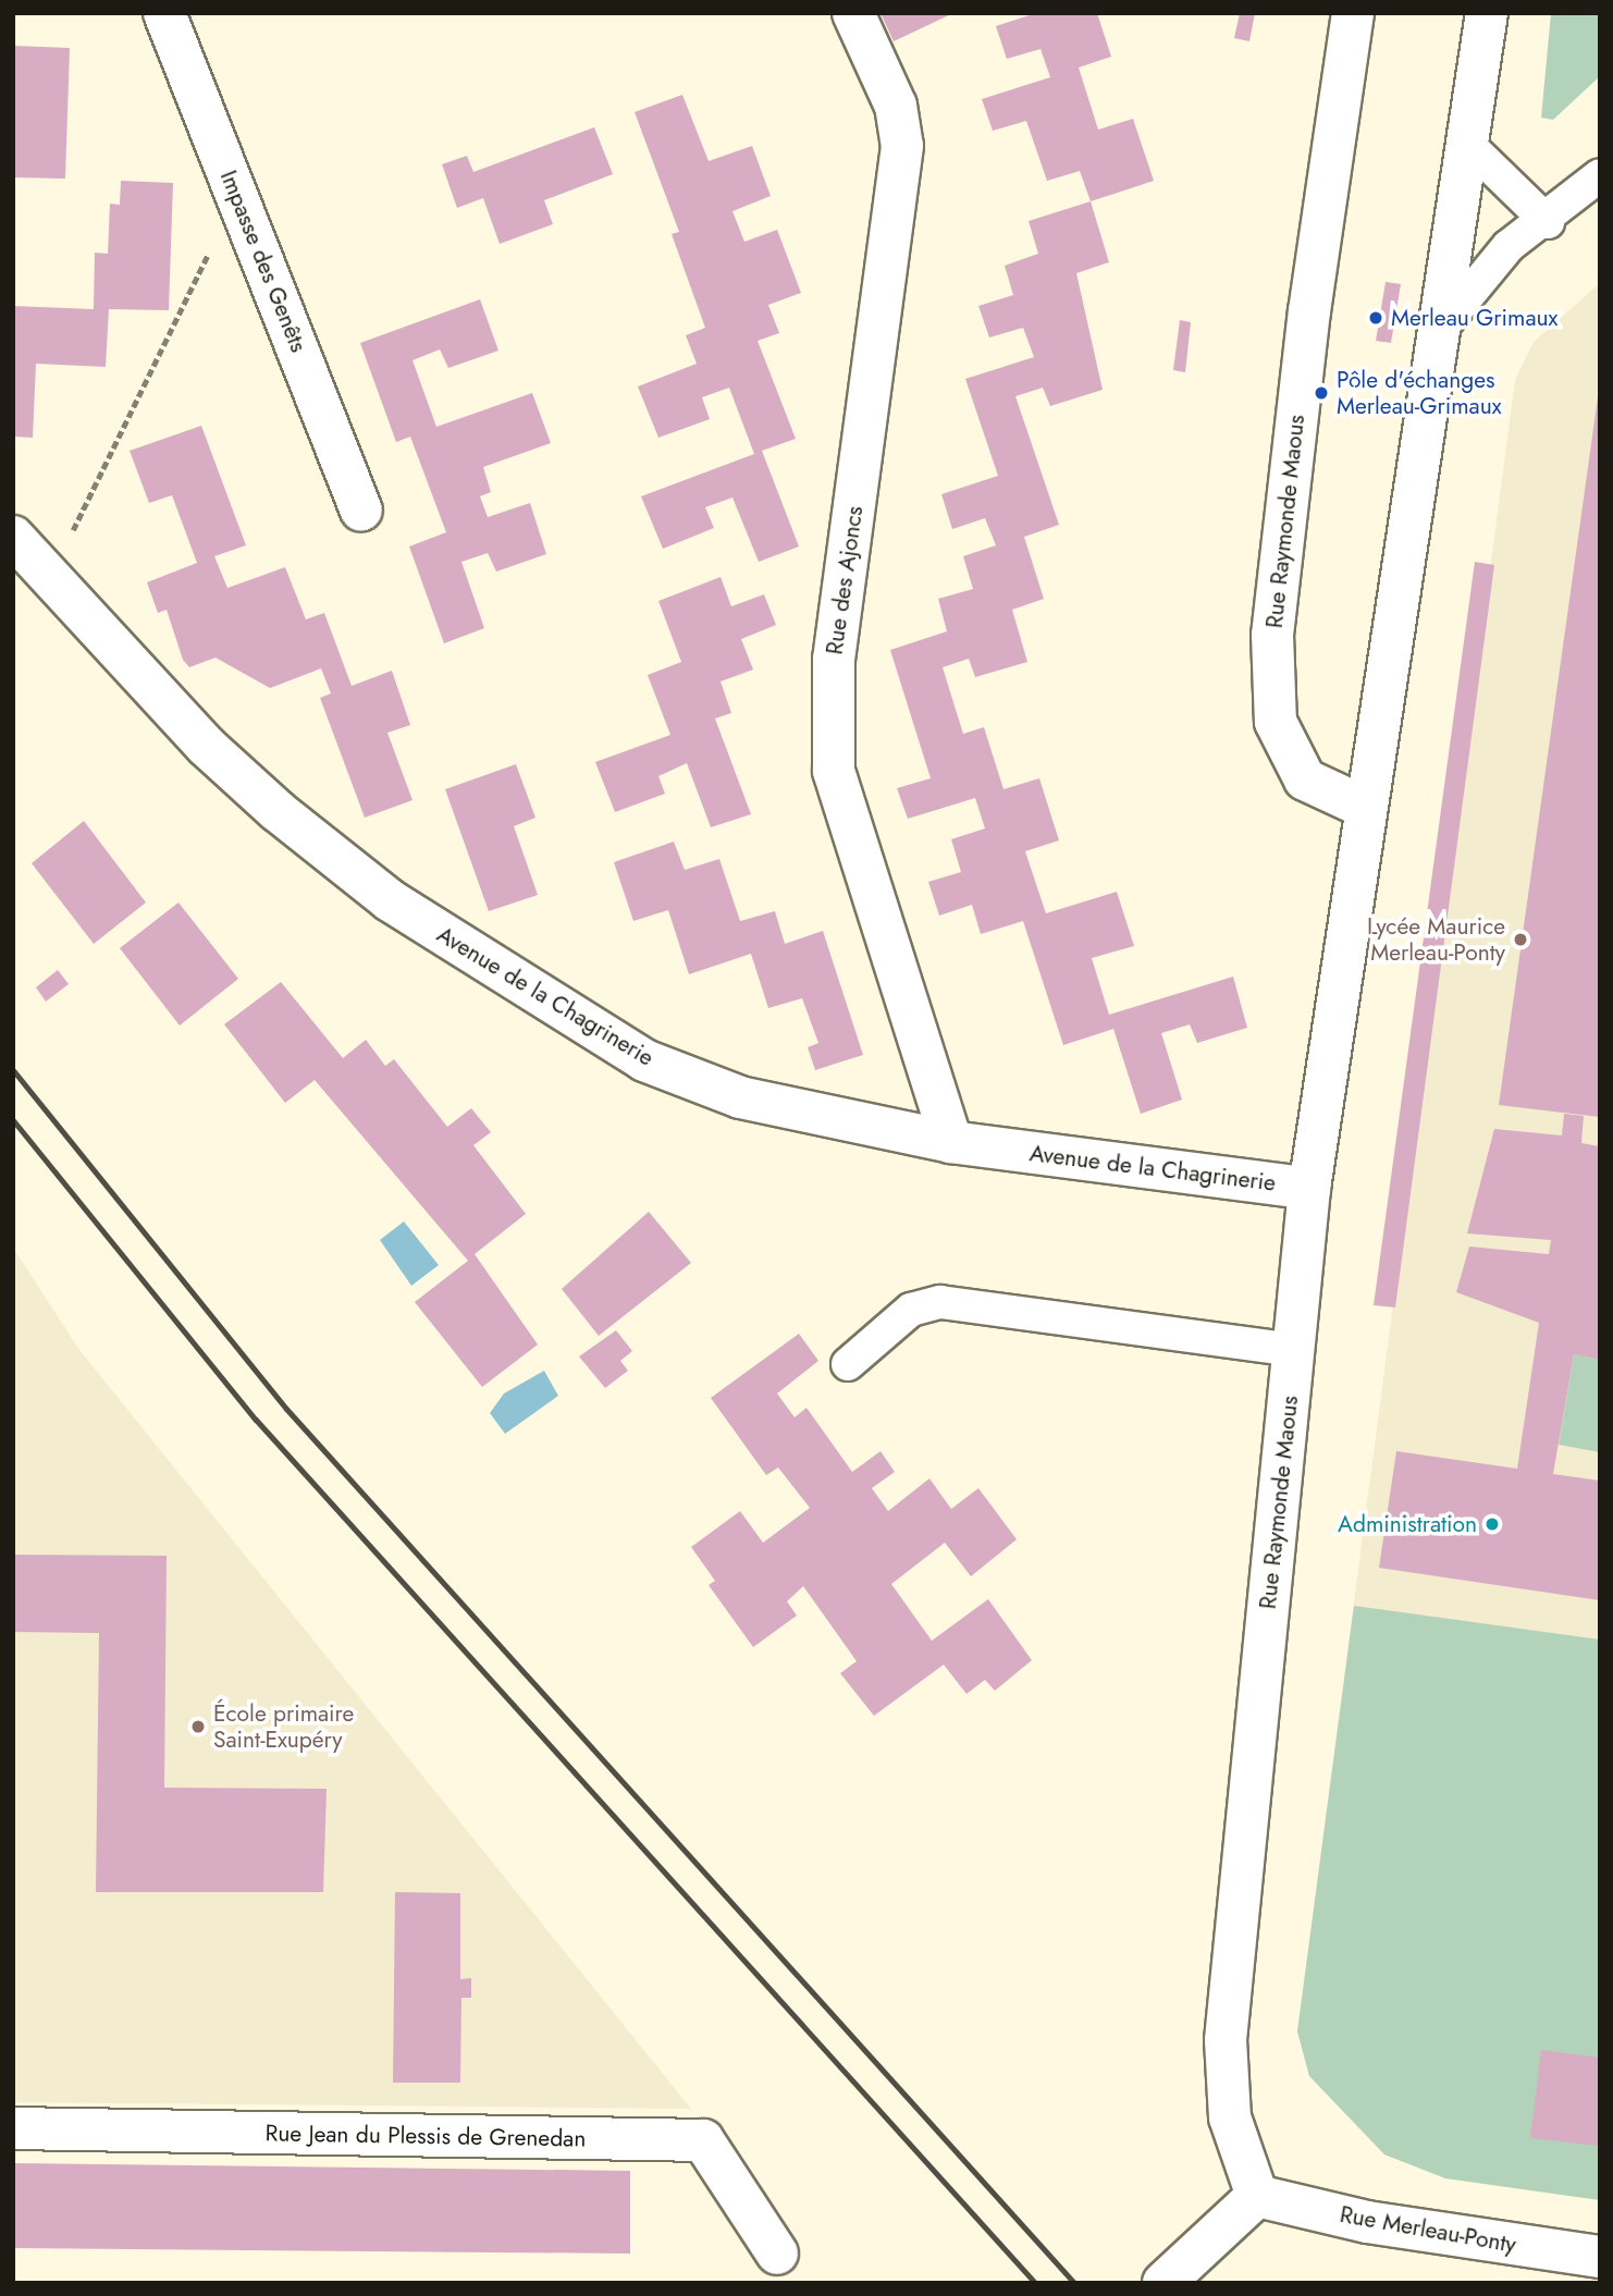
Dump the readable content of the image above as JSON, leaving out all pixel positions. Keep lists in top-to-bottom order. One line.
{"streets":{"street":["Impasse des Genêts","Rue Raymonde Maous","Rue des Ajoncs","Avenue de la Chagrinerie","Rue Jean du Plessis de Grenedan","Rue Merleau-Ponty"]},"crossings":[["Rue Raymonde Maous","Avenue de la Chagrinerie"],["Rue Raymonde Maous","Rue Merleau-Ponty"],["Rue des Ajoncs","Avenue de la Chagrinerie"]],"places":["Merleau Grimaux","Pôle d'échanges Merleau-Grimaux","Lycée Maurice Merleau-Ponty","Administration","École primaire Saint-Exupéry"]}
